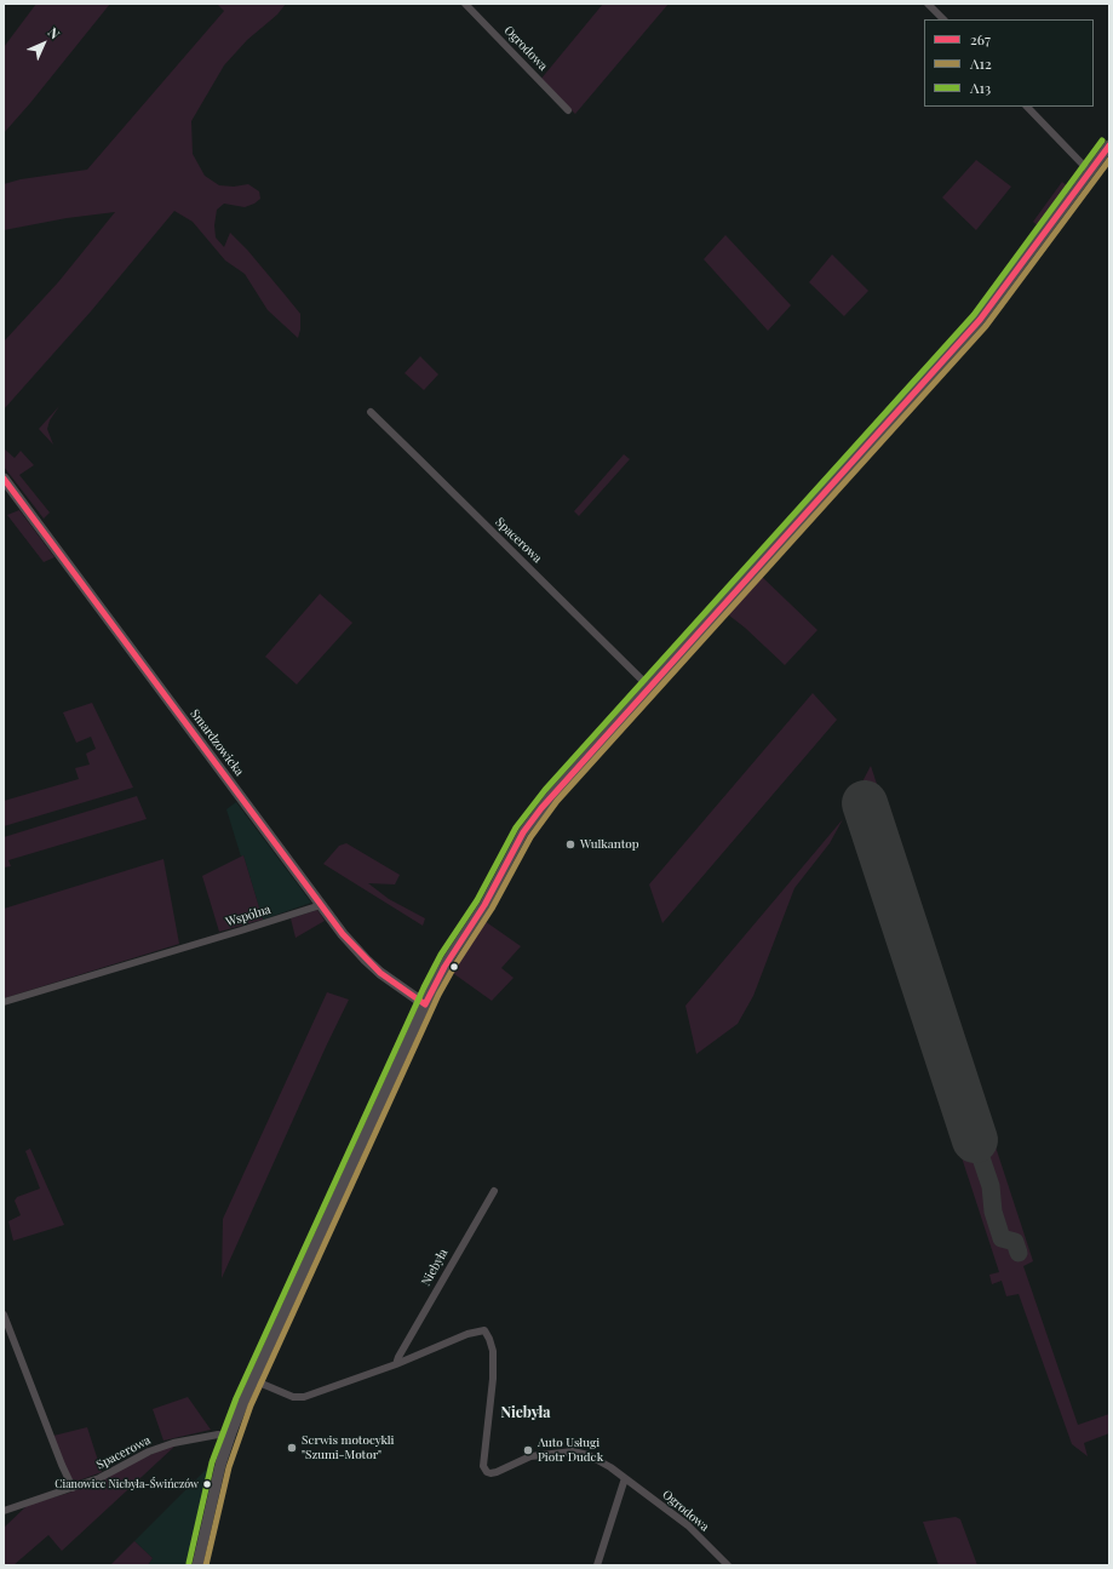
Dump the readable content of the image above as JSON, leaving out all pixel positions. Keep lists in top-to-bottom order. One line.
{"streets":{"main road":["Smardzowicka"],"street":["Ogrodowa","Spacerowa","Wspólna","Niebyła"]},"crossings":[["Ogrodowa","Niebyła"],["Smardzowicka","Wspólna"]],"districts":["Niebyła"],"places":["Wulkantop","Serwis motocykli \"Szumi-Motor\"","Auto Usługi Piotr Dudek","Cianowice Niebyła-Świńczów"],"lines":["transit line A13","transit line 267","transit line A12"],"legend":["267","A12","A13"],"north":"top right"}
